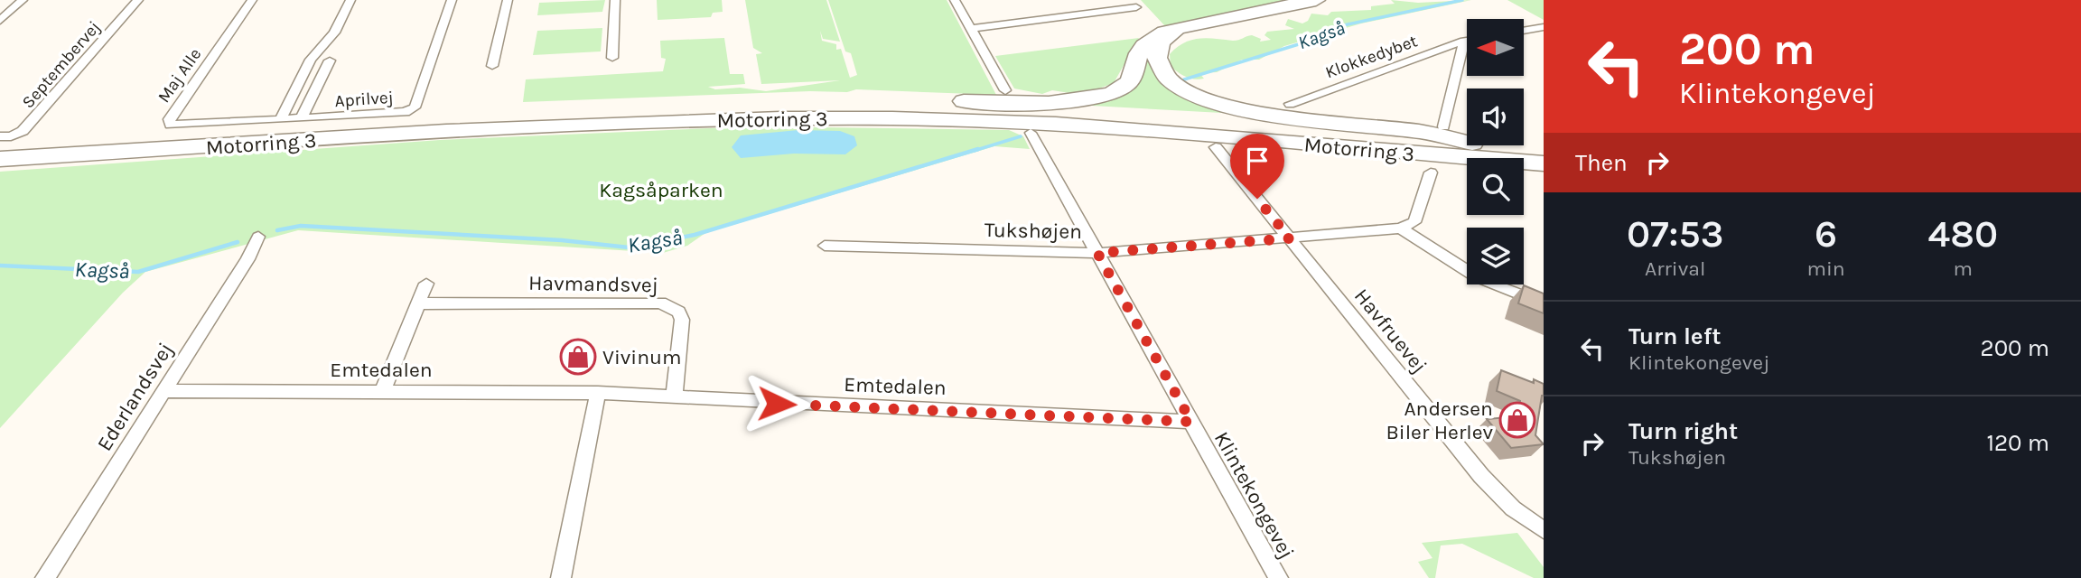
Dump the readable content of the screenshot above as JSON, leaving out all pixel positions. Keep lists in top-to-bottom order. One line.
{"streets":{"highway":["Motorring 3"],"street":["Klokkedybet","Septembervej","Maj Alle","Aprilvej","Tukshøjen","Havmandsvej","Havfruevej","Emtedalen","Ederlandsvej","Klintekongevej"]},"crossings":[["Maj Alle","Aprilvej"],["Tukshøjen","Havfruevej"],["Tukshøjen","Klintekongevej"],["Havmandsvej","Emtedalen"],["Emtedalen","Ederlandsvej"],["Emtedalen","Klintekongevej"]],"water":["Kagså"],"parks":["Kagsåparken"],"places":{"shop":["Vivinum","Andersen Biler Herlev"]},"north":"left","page":{"turn":["200 m","Klintekongevej"],"then":"Then","eta":["07:53","Arrival","6","min","480","m"],"list":[{"name":"Turn left","note":"Klintekongevej","value":"200 m"},{"name":"Turn right","note":"Tukshøjen","value":"120 m"}]}}
